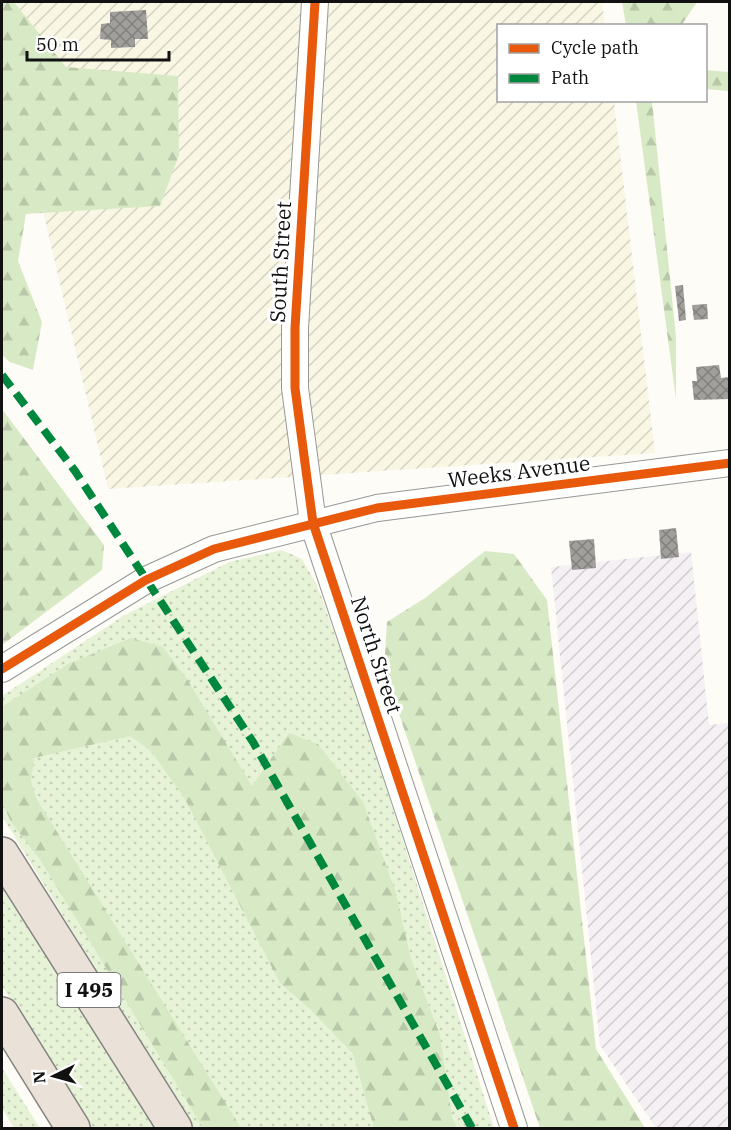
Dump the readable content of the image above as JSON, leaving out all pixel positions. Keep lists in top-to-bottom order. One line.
{"streets":{"highway":["I 495"],"street":["South Street","Weeks Avenue","North Street"]},"crossings":[["South Street","Weeks Avenue"],["South Street","North Street"],["Weeks Avenue","North Street"]],"legend":["Cycle path","Path"],"scale_bar":"50 m","north":"left"}
